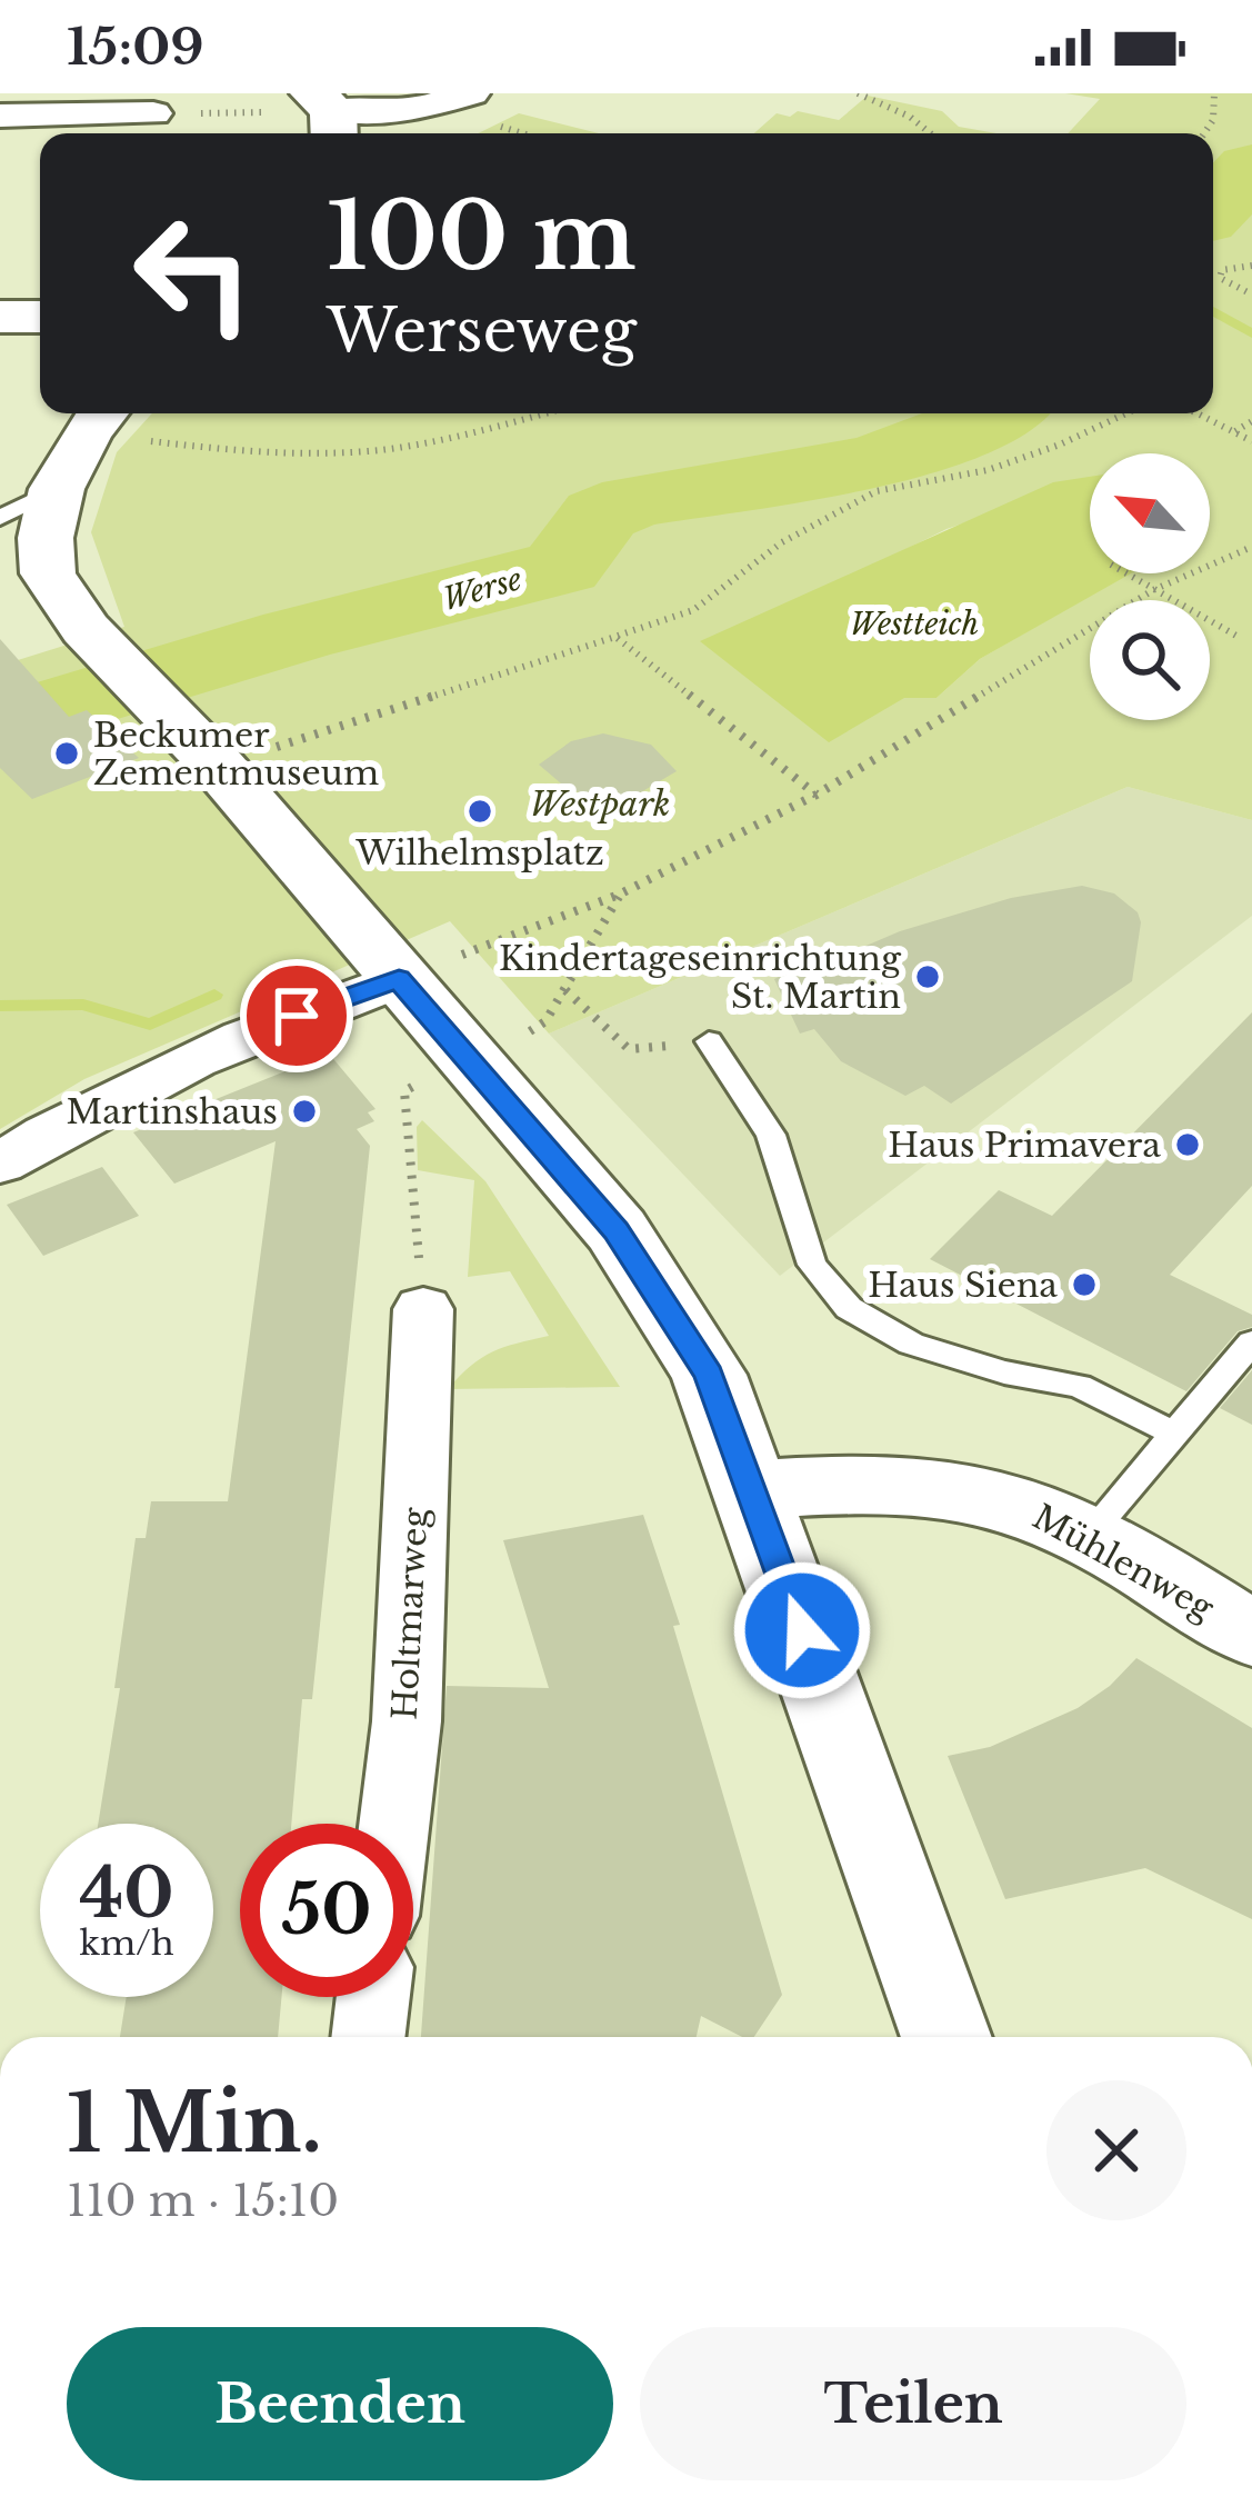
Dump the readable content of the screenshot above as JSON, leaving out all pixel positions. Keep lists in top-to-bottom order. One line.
{"streets":{"main road":["Mühlenweg"],"street":["Holtmarweg"]},"water":["Werse","Westteich"],"parks":["Westpark"],"places":["Beckumer Zementmuseum","Wilhelmsplatz","Kindertageseinrichtung St. Martin","Martinshaus","Haus Primavera","Haus Siena"],"north":"top left","page":{"status":"15:09","turn":["100 m","Werseweg"],"speed":"40 km/h","limit":"50","heading":["1 Min.","110 m · 15:10"],"buttons":["Beenden","Teilen"]}}
